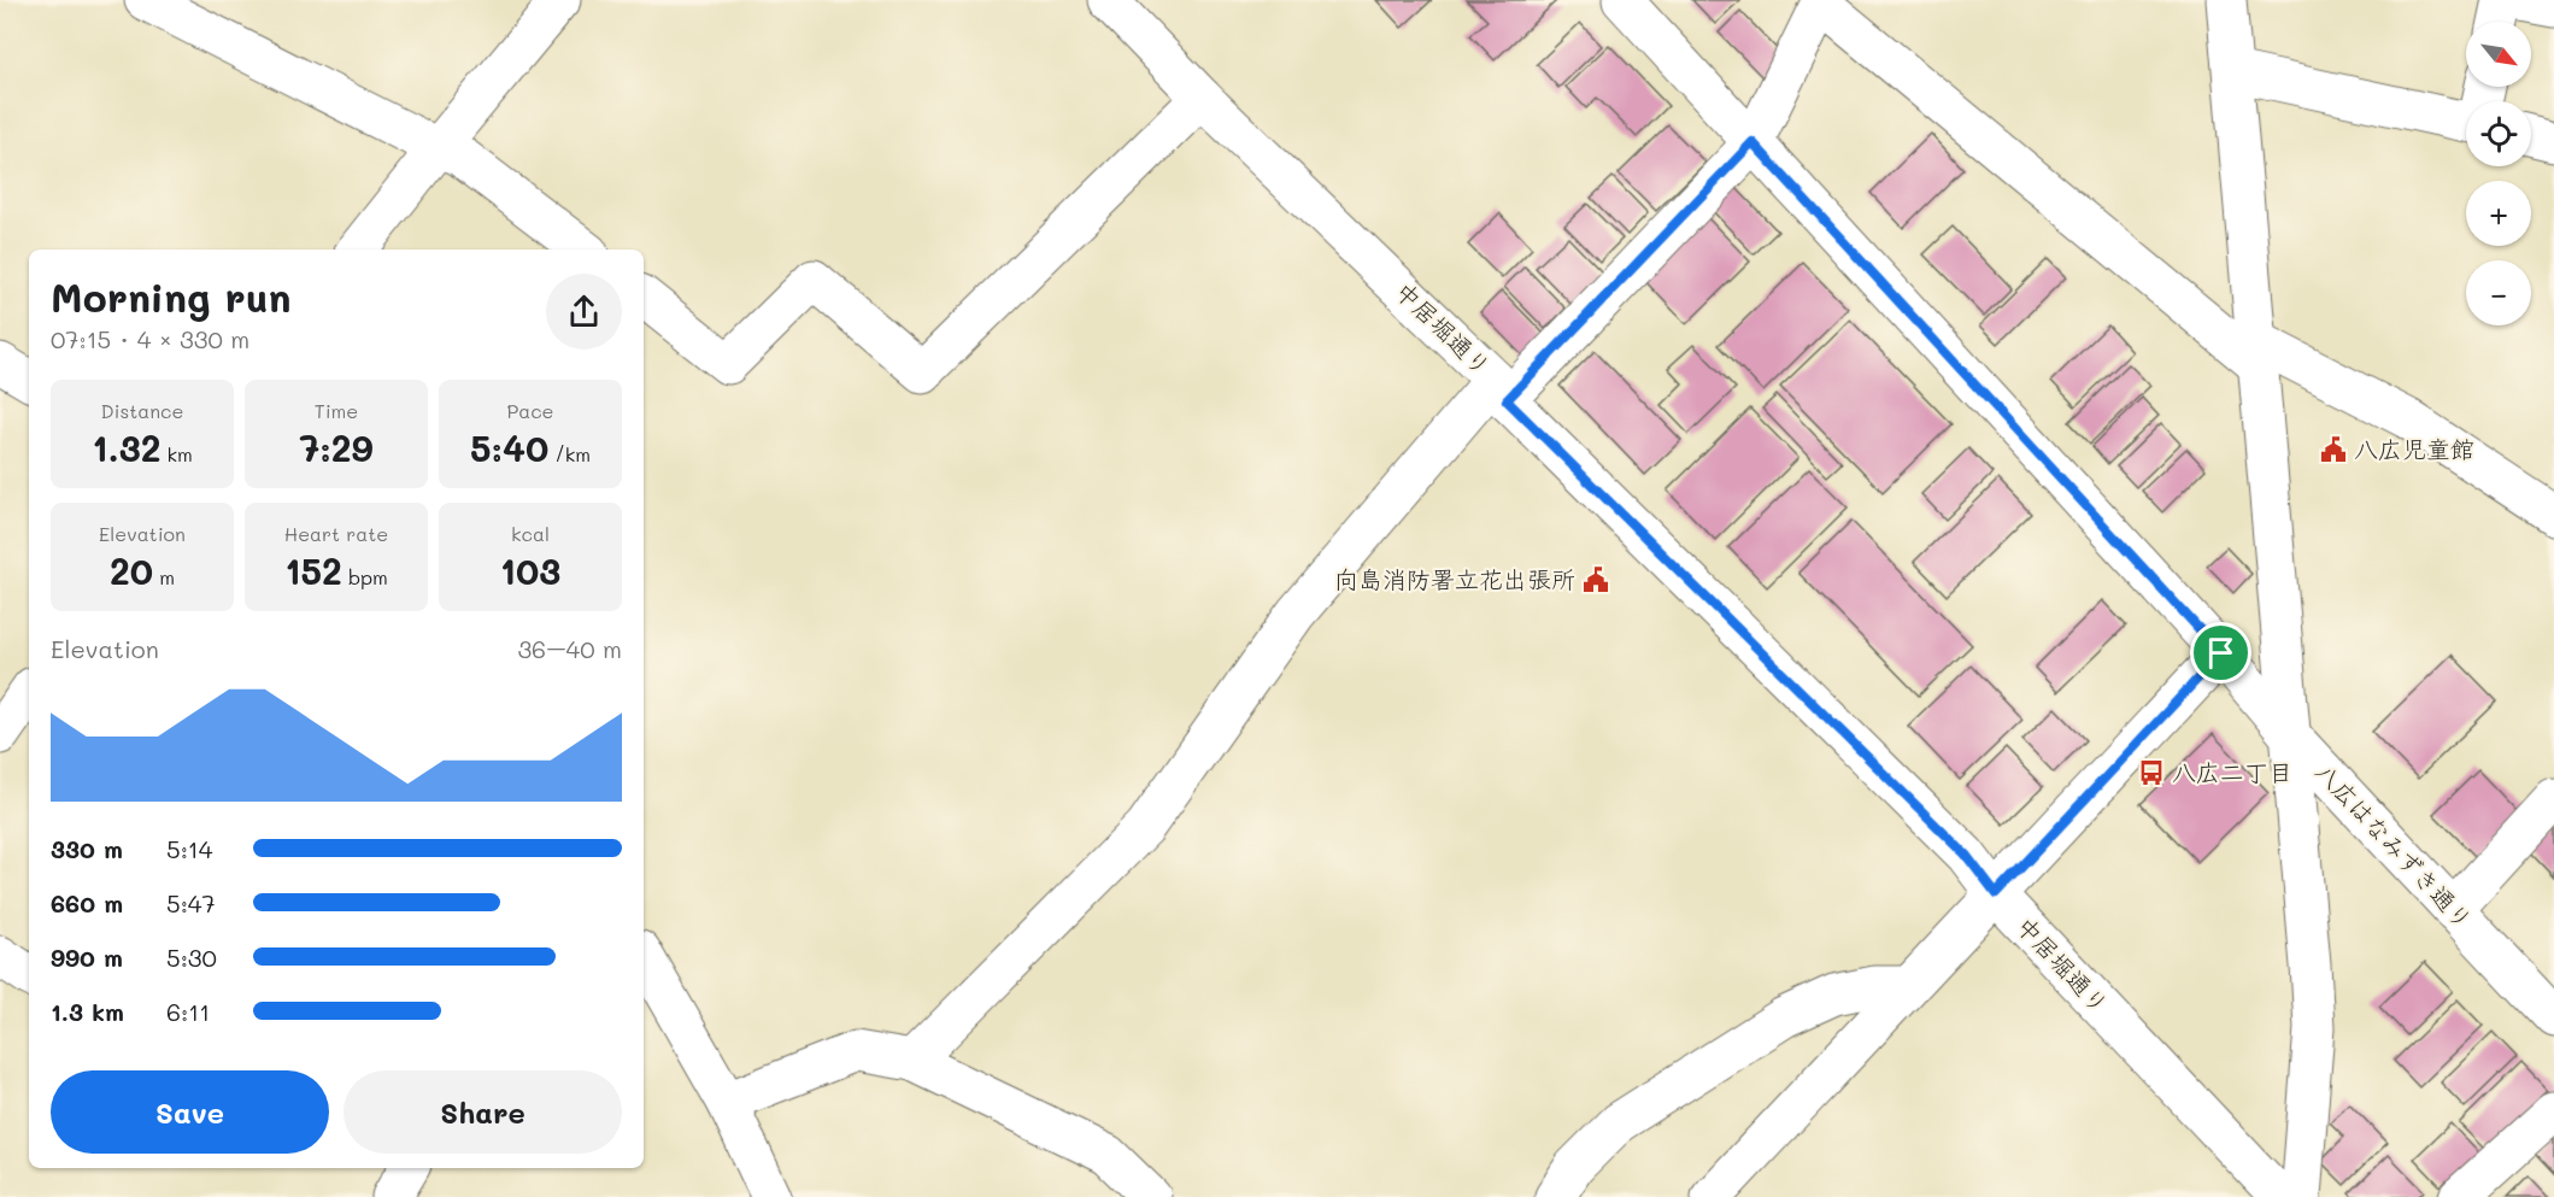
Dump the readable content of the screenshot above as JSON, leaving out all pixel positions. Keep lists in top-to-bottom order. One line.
{"streets":{"street":["中居堀通り","八広はなみずき通り"]},"places":{"public building":["八広児童館","向島消防署立花出張所"],"bus stop":["八広二丁目"]},"north":"bottom right","page":{"map_buttons":["+","−"],"heading":["Morning run","07:15 · 4 × 330 m"],"stats":[["Distance","1.32 km"],["Time","7:29"],["Pace","5:40 /km"],["Elevation","20 m"],["Heart rate","152 bpm"],["kcal","103"]],"chart":["Elevation","36–40 m"],"list":[{"name":"330 m","note":"5:14"},{"name":"660 m","note":"5:47"},{"name":"990 m","note":"5:30"},{"name":"1.3 km","note":"6:11"}],"buttons":["Save","Share"]}}
